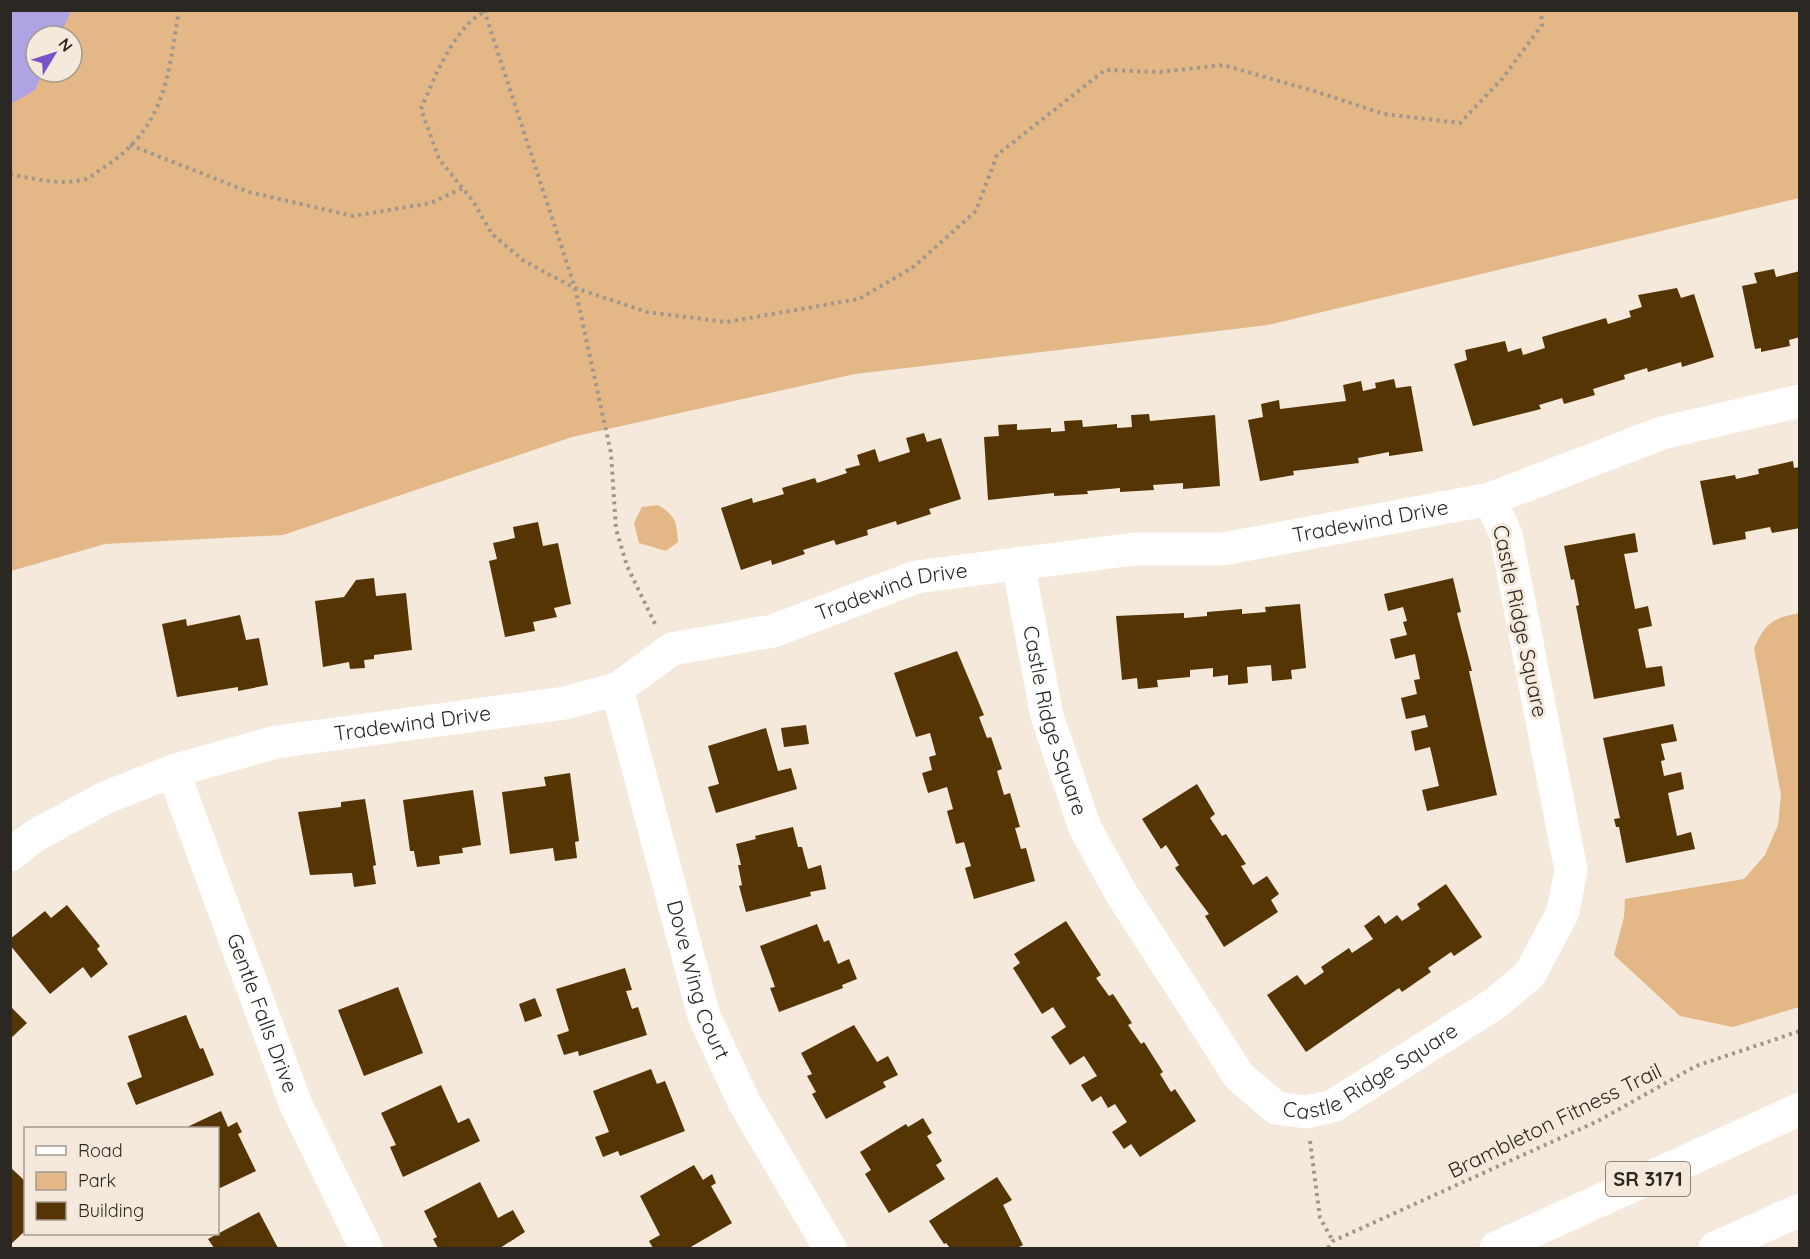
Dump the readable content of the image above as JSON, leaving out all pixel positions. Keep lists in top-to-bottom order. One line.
{"streets":{"street":["Tradewind Drive","Castle Ridge Square","Dove Wing Court","Gentle Falls Drive","SR 3171"],"path":["Brambleton Fitness Trail"]},"crossings":[["Tradewind Drive","Castle Ridge Square"],["Tradewind Drive","Dove Wing Court"],["Tradewind Drive","Gentle Falls Drive"]],"legend":["Road","Park","Building"],"north":"top right"}
